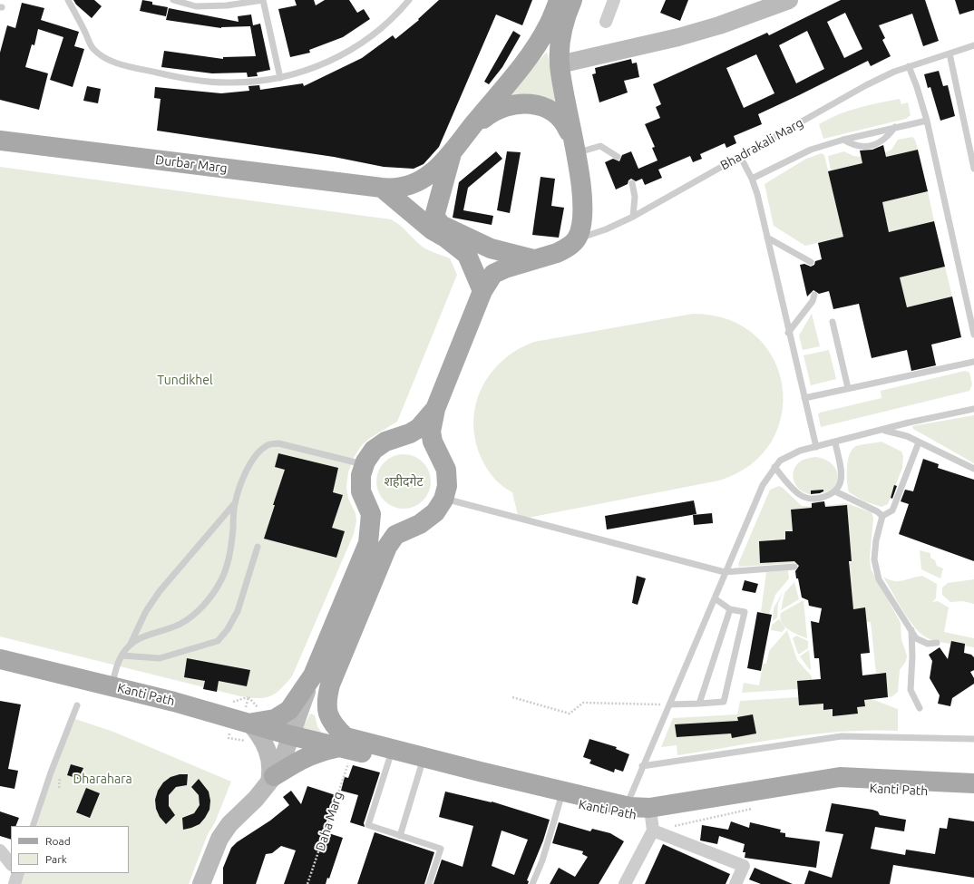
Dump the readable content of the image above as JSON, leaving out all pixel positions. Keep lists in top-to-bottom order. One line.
{"streets":{"main road":["Durbar Marg","Kanti Path"],"lane":["Bhadrakali Marg"],"path":["Daha Marg"]},"crossings":[["Kanti Path","Daha Marg"]],"parks":["Tundikhel","शहीदगेट","Dharahara"],"legend":["Road","Park"]}
